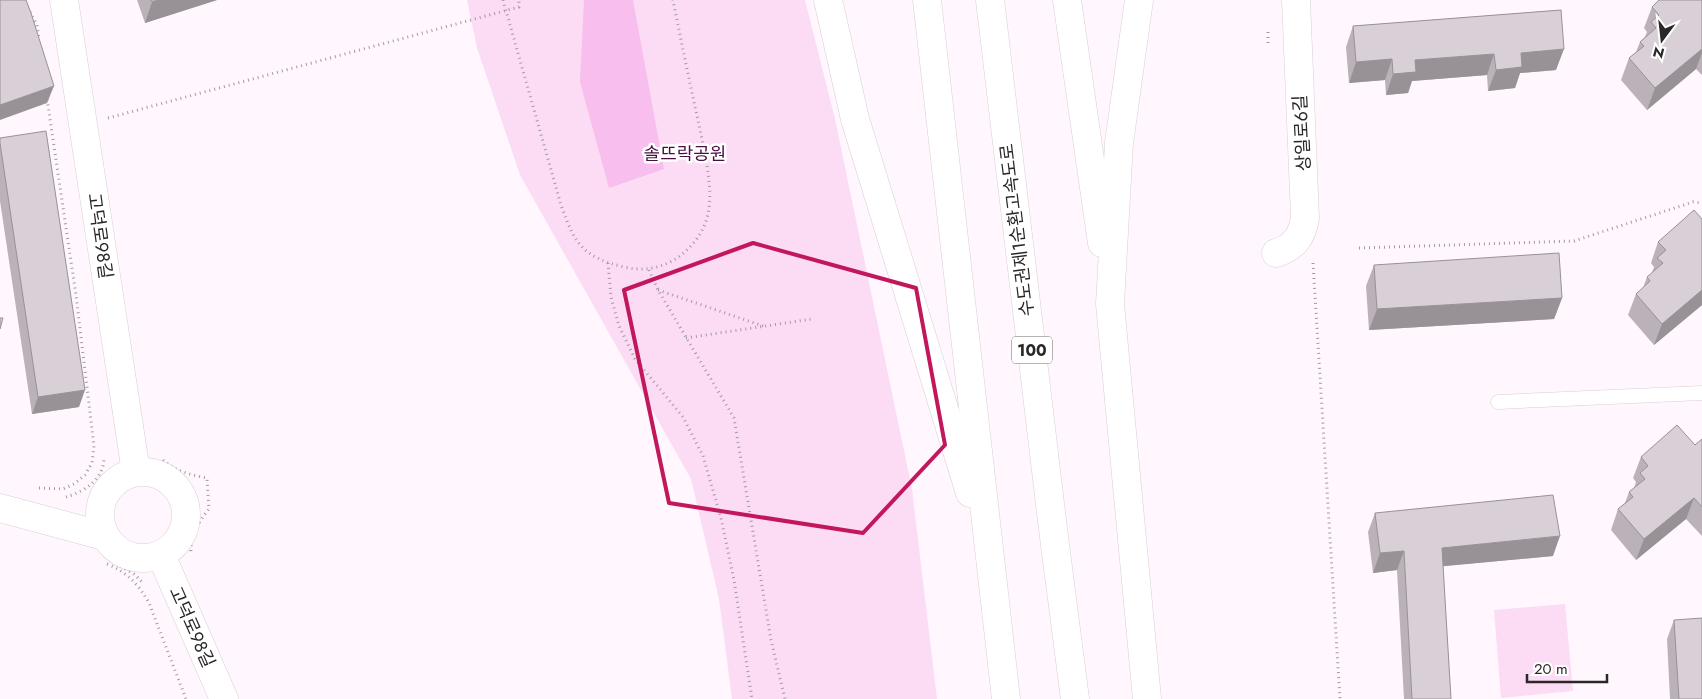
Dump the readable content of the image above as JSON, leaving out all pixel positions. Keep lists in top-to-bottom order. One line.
{"streets":{"main road":["상일로6길","수도권제1순환고속도로","고덕로98길","100"]},"parks":["솔뜨락공원"],"scale_bar":"20 m","north":"bottom"}
